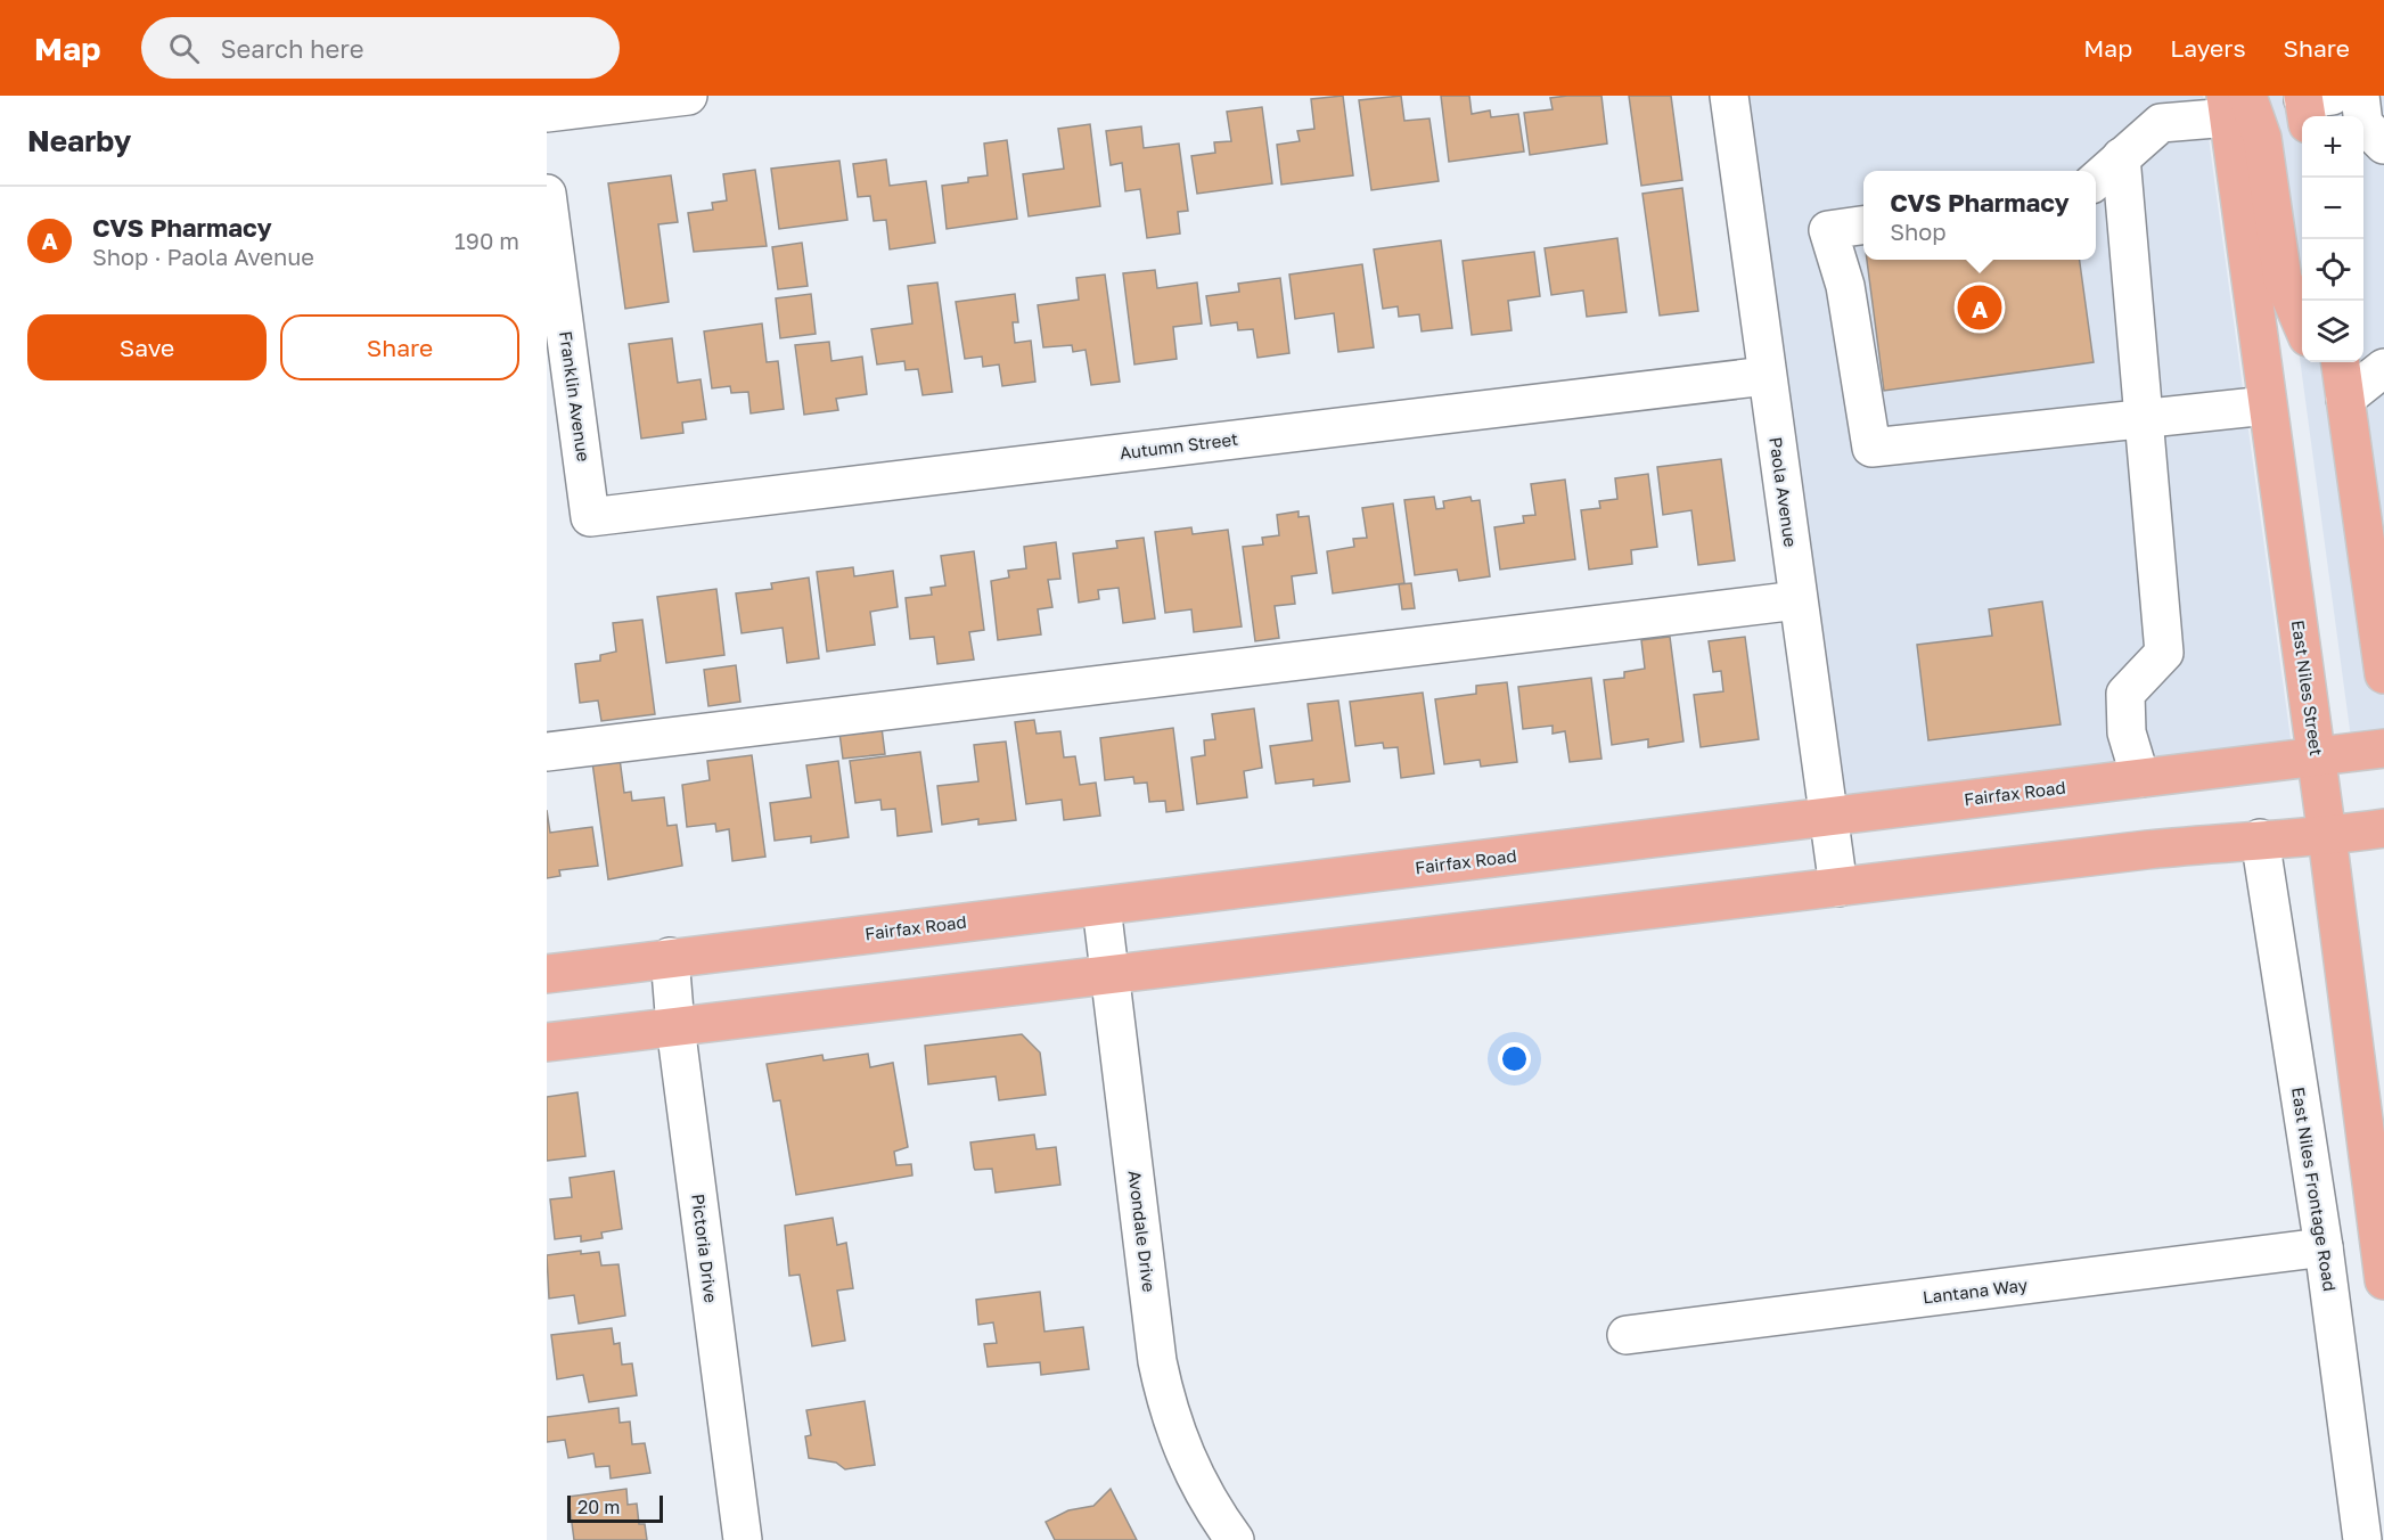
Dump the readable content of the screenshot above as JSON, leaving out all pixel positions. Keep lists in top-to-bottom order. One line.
{"streets":{"main road":["East Niles Street","Fairfax Road"],"street":["Franklin Avenue","Autumn Street","Paola Avenue","East Niles Frontage Road","Avondale Drive","Pictoria Drive","Lantana Way"]},"crossings":[["Franklin Avenue","Autumn Street"],["Autumn Street","Paola Avenue"],["Paola Avenue","Fairfax Road"],["East Niles Street","Fairfax Road"],["Fairfax Road","Avondale Drive"],["Fairfax Road","Pictoria Drive"],["East Niles Frontage Road","Lantana Way"]],"scale_bar":"20 m","page":{"header":"Map","search":"Search here","nav":["Map","Layers","Share"],"heading":"Nearby","map_buttons":["+","−"],"popup":["CVS Pharmacy","Shop"],"list":[{"mark":"A","name":"CVS Pharmacy","note":"Shop · Paola Avenue","value":"190 m"}],"pins":"A","buttons":["Save","Share"],"scale":"20 m"}}
